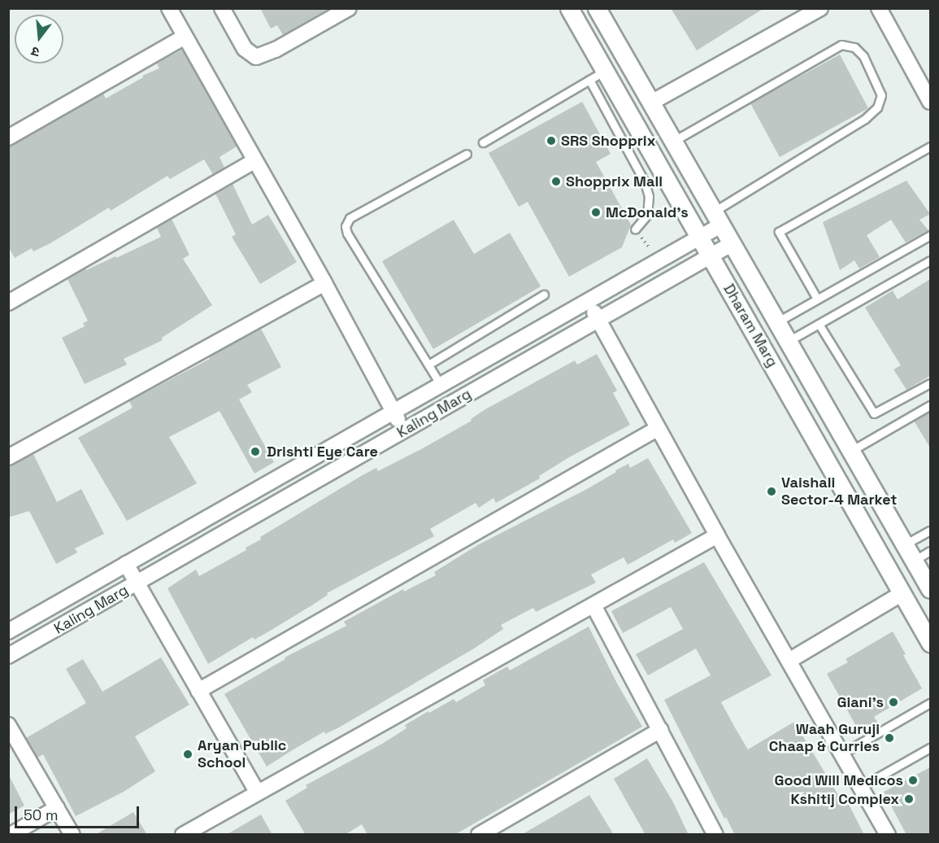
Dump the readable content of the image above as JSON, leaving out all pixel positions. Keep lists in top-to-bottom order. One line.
{"streets":{"street":["Dharam Marg","Kaling Marg"]},"crossings":[["Dharam Marg","Kaling Marg"]],"places":["SRS Shopprix","Shopprix Mall","McDonald's","Drishti Eye Care","Vaishali Sector-4 Market","Giani's","Waah Guruji Chaap & Curries","Aryan Public School","Good Will Medicos","Kshitij Complex"],"scale_bar":"50 m","north":"bottom"}
